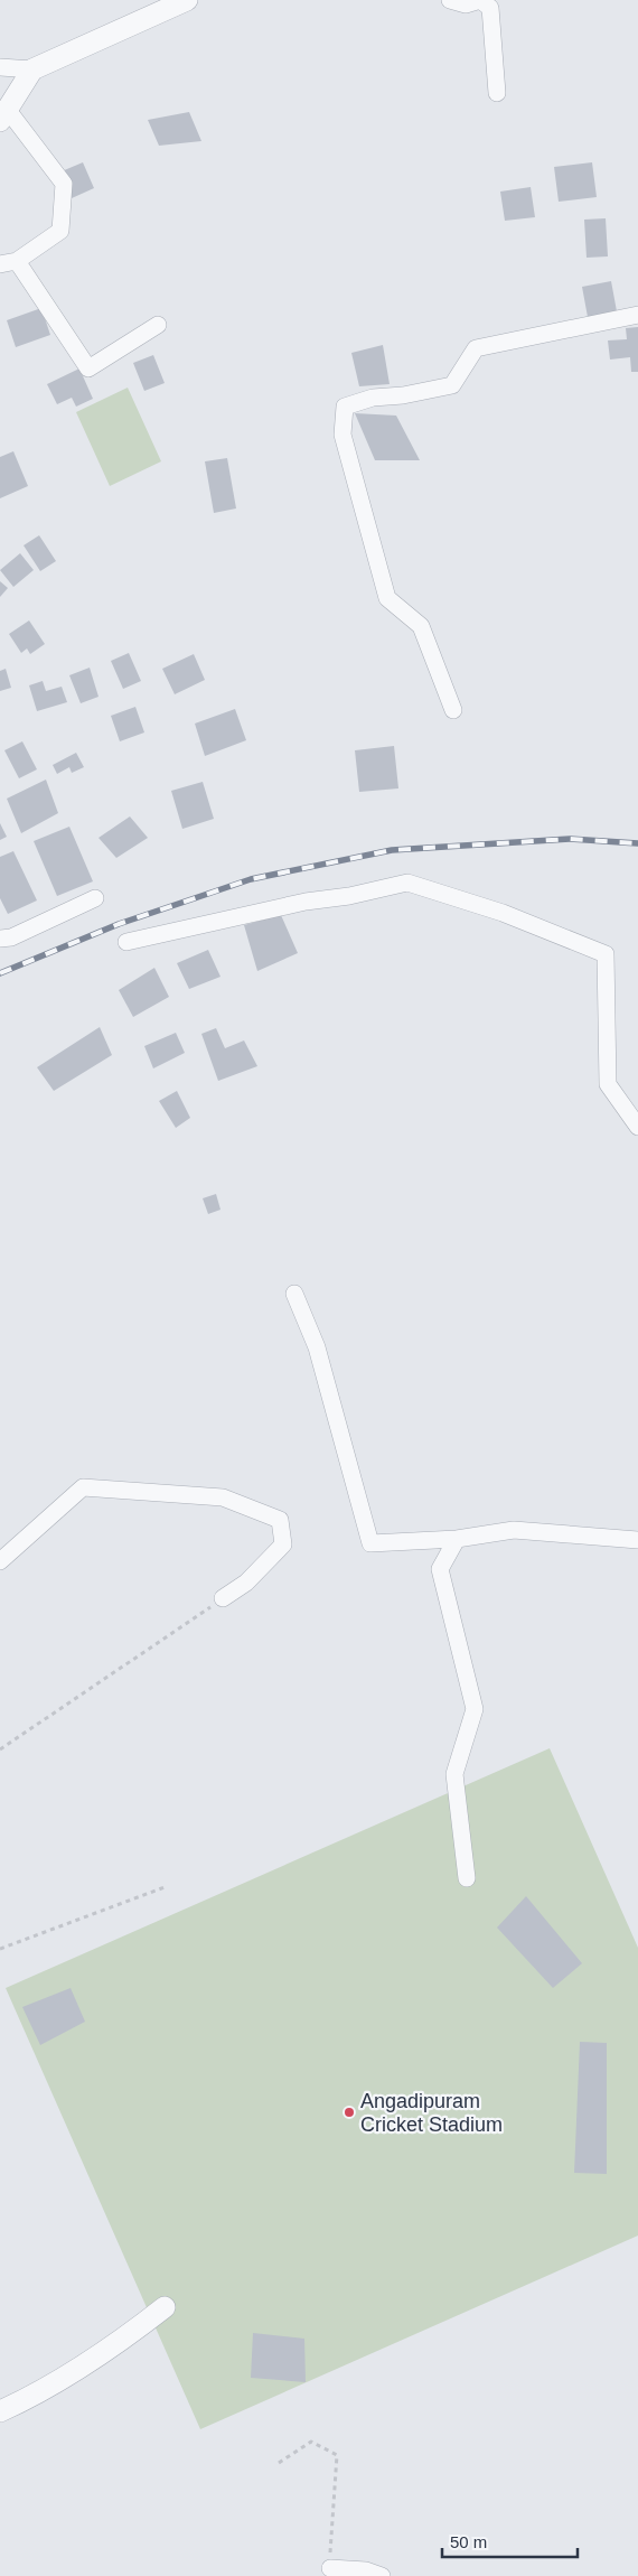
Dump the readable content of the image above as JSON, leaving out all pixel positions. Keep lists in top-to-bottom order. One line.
{"places":["Angadipuram Cricket Stadium"],"scale_bar":"50 m"}
